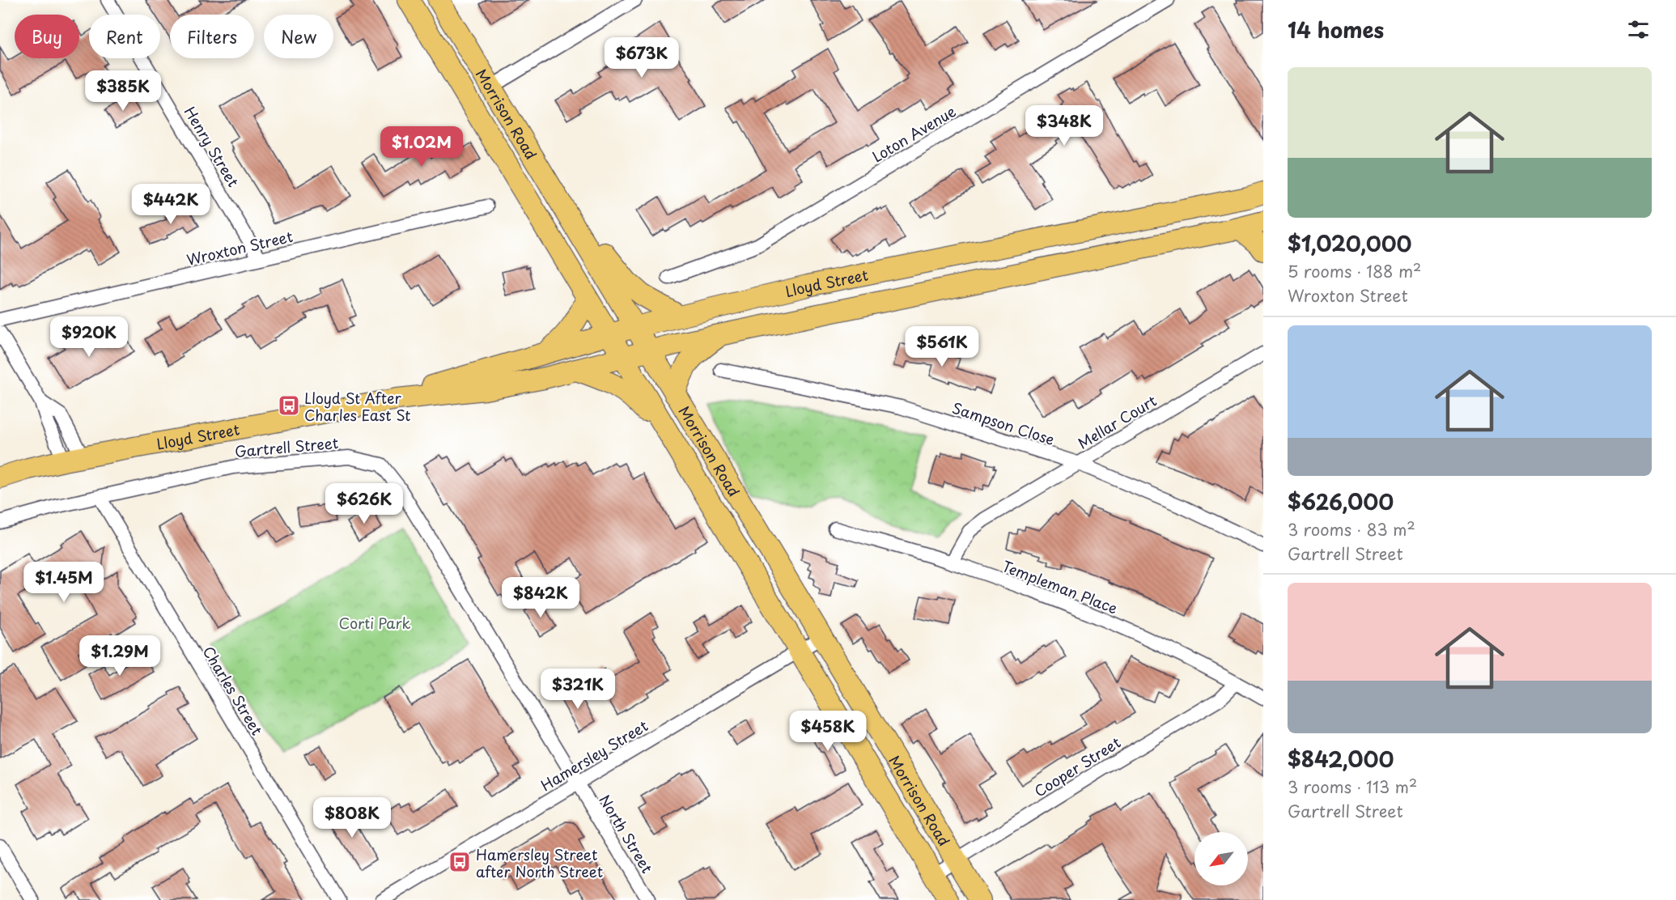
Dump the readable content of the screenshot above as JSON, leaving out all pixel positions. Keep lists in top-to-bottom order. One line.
{"streets":{"main road":["Morrison Road","Lloyd Street"],"street":["Loton Avenue","Henry Street","Wroxton Street","Mellar Court","Sampson Close","Gartrell Street","Templeman Place","Charles Street","Hamersley Street","Cooper Street","North Street"]},"crossings":[["Morrison Road","Lloyd Street"],["Morrison Road","Hamersley Street"],["Morrison Road","Cooper Street"],["Henry Street","Wroxton Street"],["Mellar Court","Sampson Close"],["Mellar Court","Templeman Place"],["Gartrell Street","Charles Street"],["Gartrell Street","Hamersley Street"],["Gartrell Street","North Street"],["Templeman Place","Cooper Street"],["Hamersley Street","North Street"]],"parks":["Corti Park"],"places":{"bus stop":["Lloyd St After Charles East St","Hamersley Street after North Street"]},"north":"bottom left","page":{"heading":"14 homes","chip":["Buy","Rent","Filters","New"],"price":["$673K","$385K","$348K","$1.02M","$442K","$920K","$561K","$626K","$1.45M","$842K","$1.29M","$321K","$458K","$808K"],"list":[{"name":"$1,020,000","note":"5 rooms · 188 m² · Wroxton Street"},{"name":"$626,000","note":"3 rooms · 83 m² · Gartrell Street"},{"name":"$842,000","note":"3 rooms · 113 m² · Gartrell Street"}]}}
